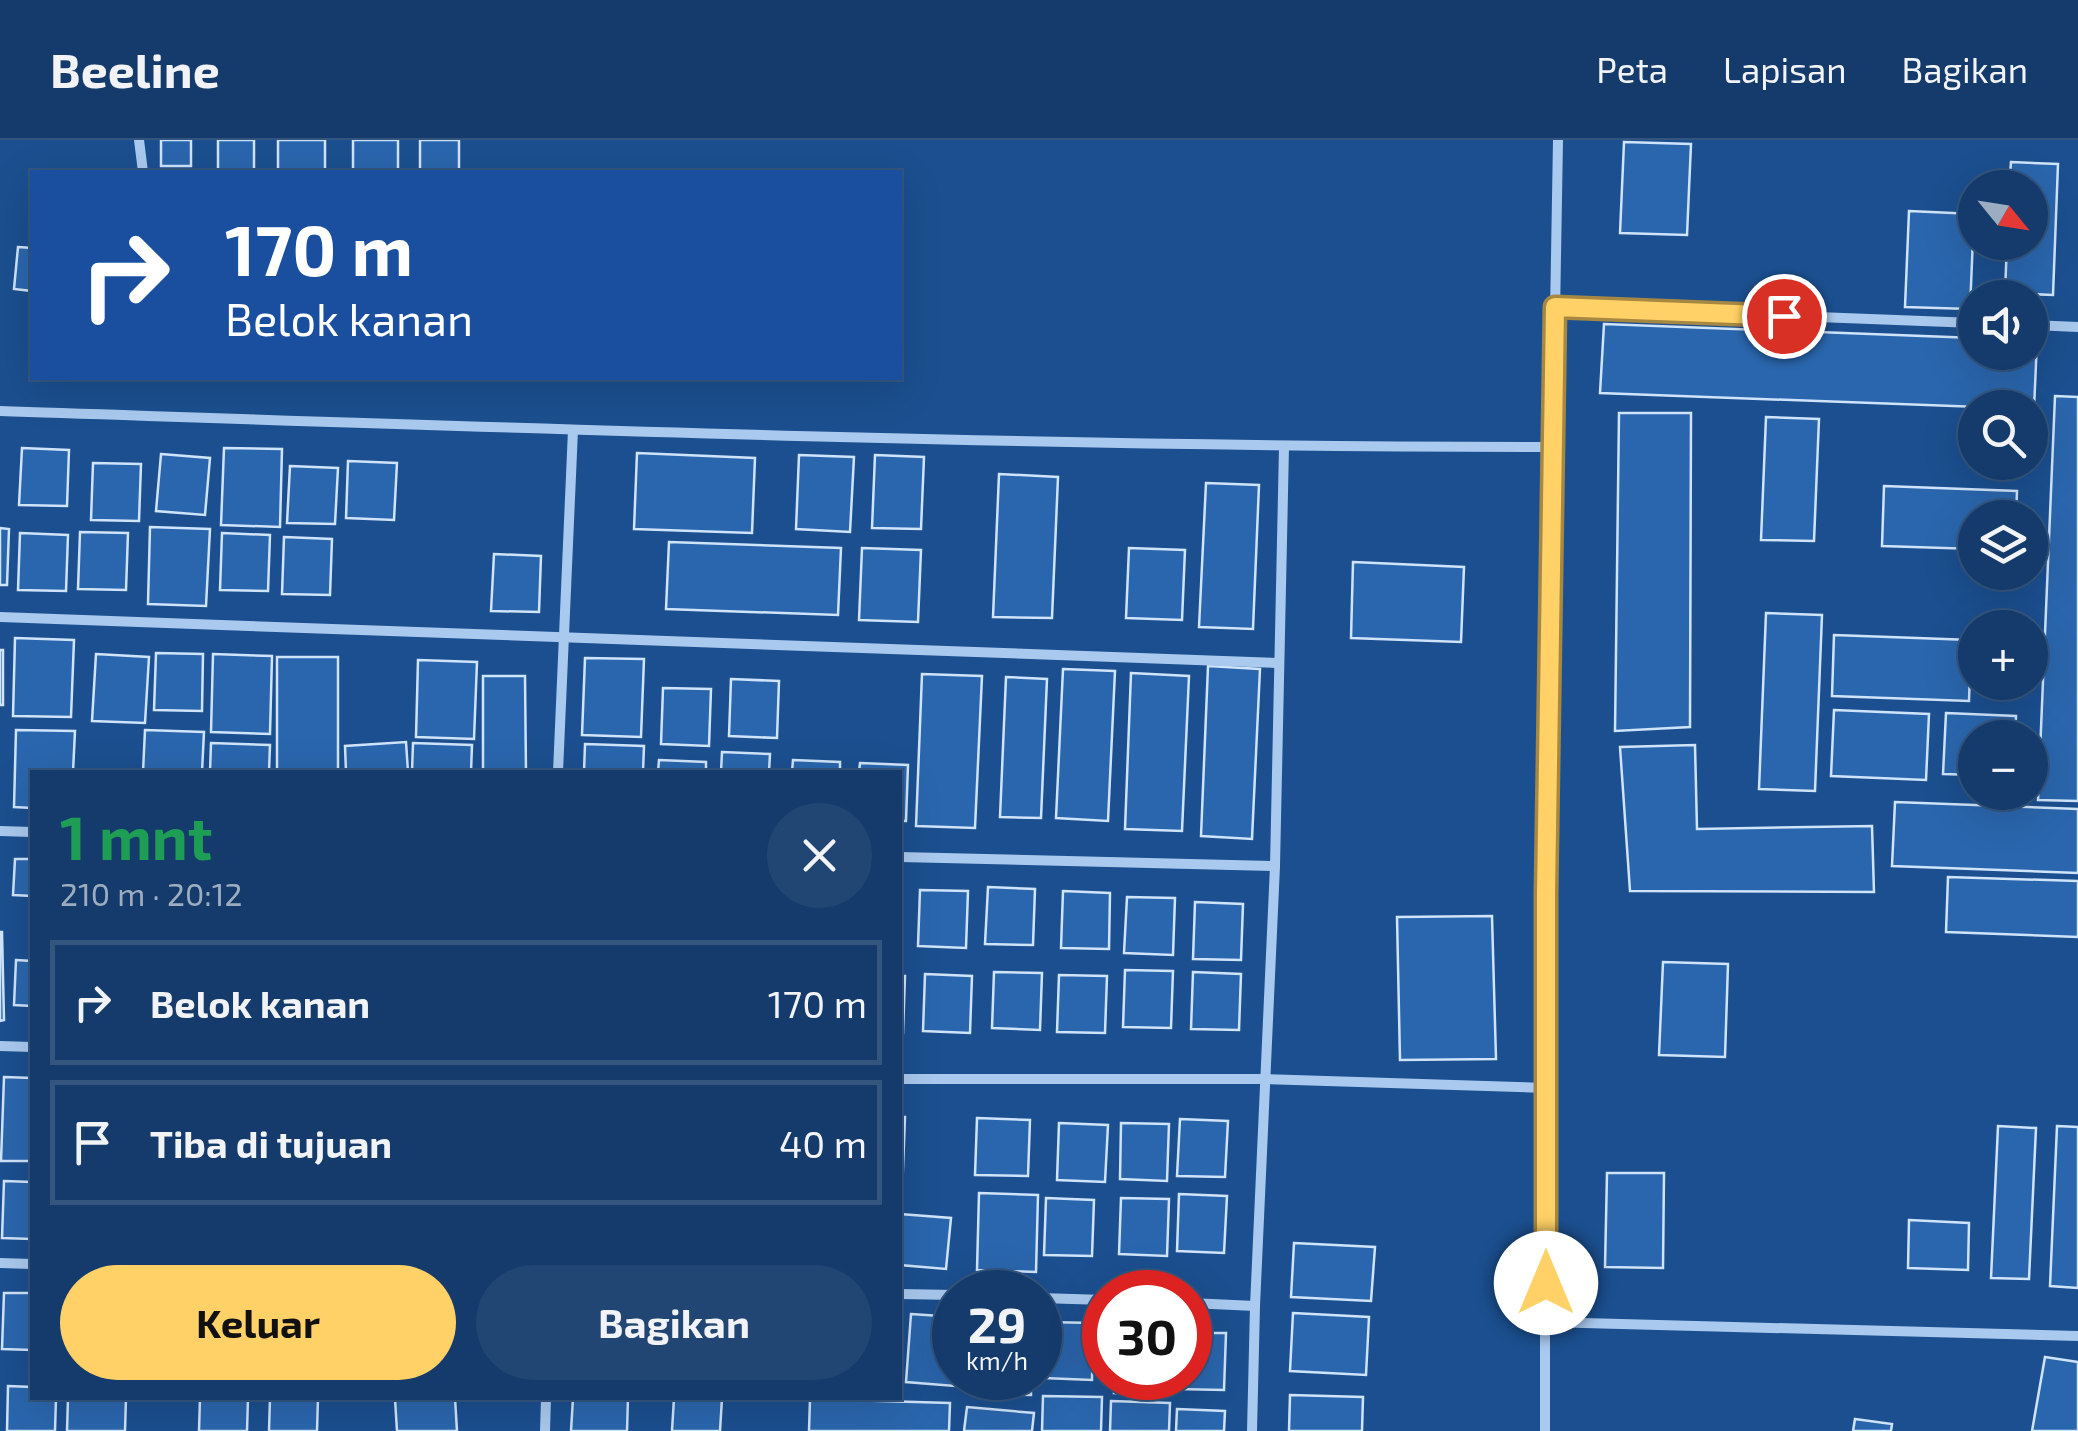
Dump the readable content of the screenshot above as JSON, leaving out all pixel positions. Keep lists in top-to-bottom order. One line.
{"north":"bottom right","page":{"header":"Beeline","nav":["Peta","Lapisan","Bagikan"],"map_buttons":["+","−"],"turn":["170 m","Belok kanan"],"heading":["1 mnt","210 m · 20:12"],"list":[{"name":"Belok kanan","value":"170 m"},{"name":"Tiba di tujuan","value":"40 m"}],"buttons":["Keluar","Bagikan"],"speed":"29 km/h","limit":"30"}}
